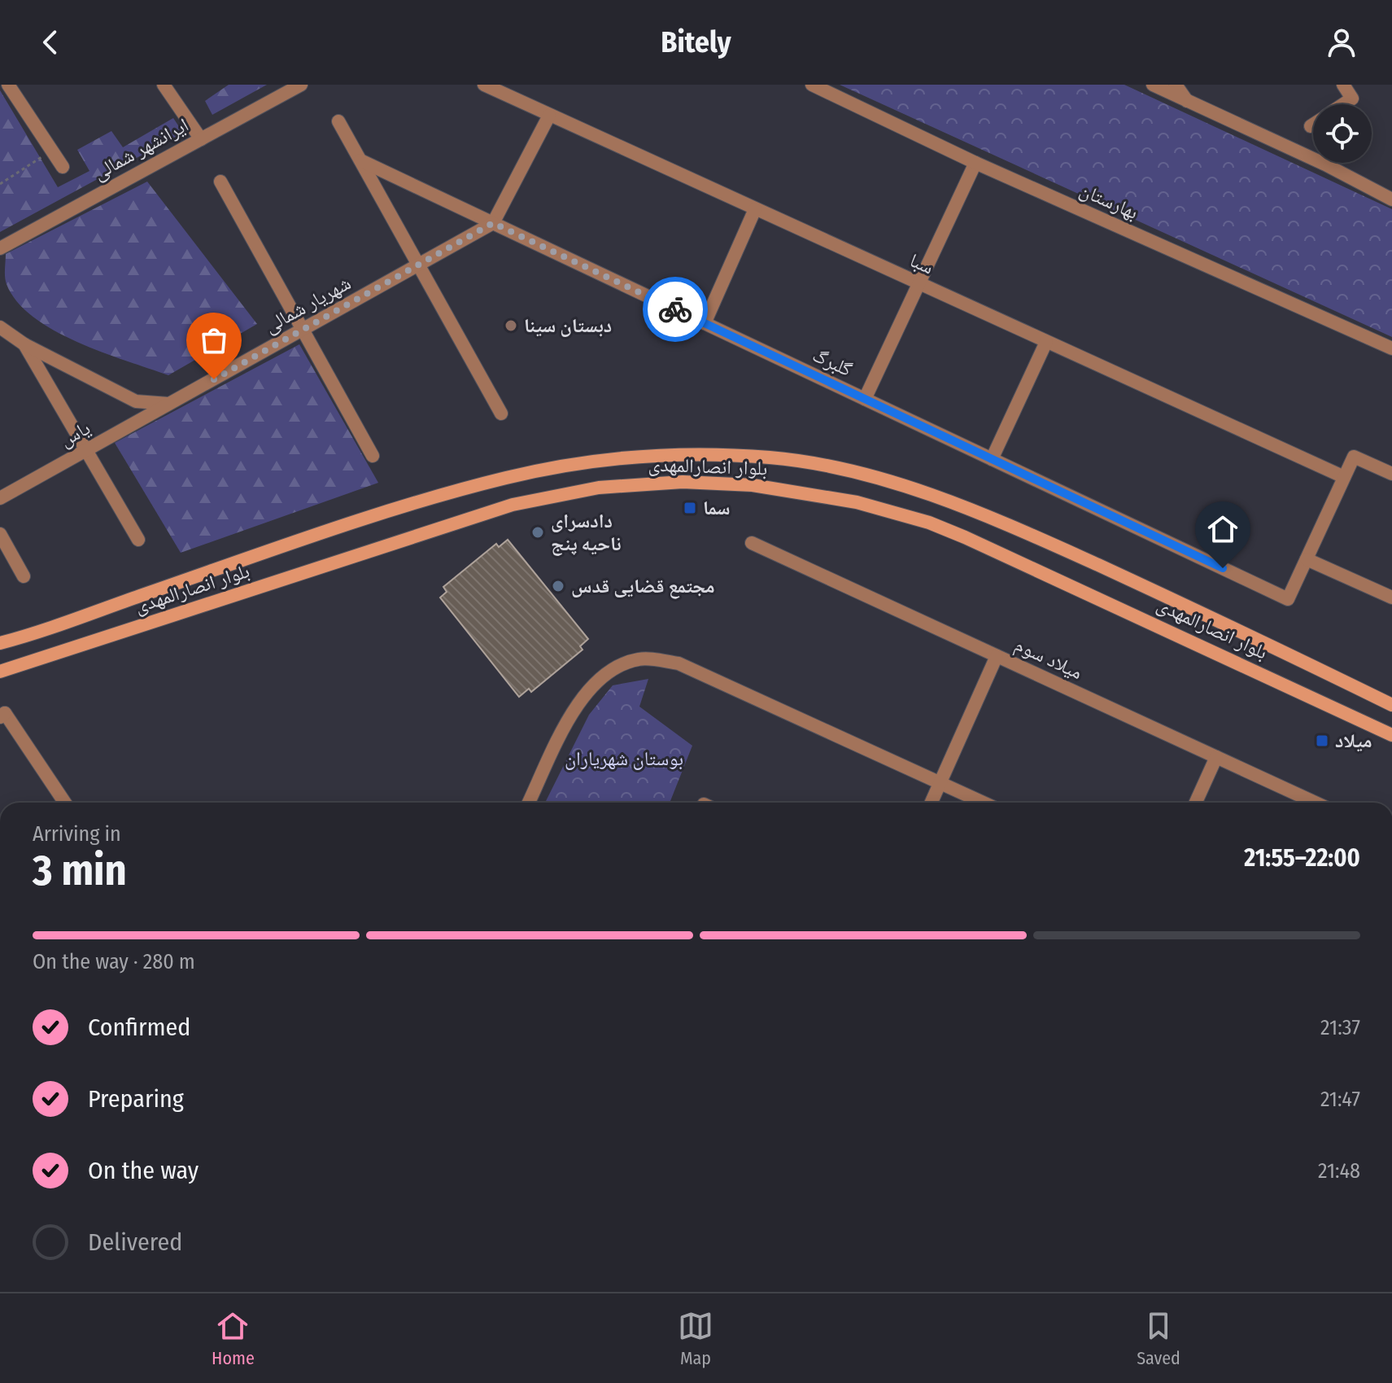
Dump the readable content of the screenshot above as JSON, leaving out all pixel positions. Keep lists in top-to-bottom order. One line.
{"streets":{"main road":["بلوار انصارالمهدی"],"street":["ایرانشهر شمالی","بهارستان","سبا","شهریار شمالی","گلبرگ","یاس","میلاد سوم"]},"crossings":[["شهریار شمالی","گلبرگ"],["شهریار شمالی","یاس"]],"parks":["بوستان شهریاران"],"places":{"other":["دبستان سینا","دادسرای ناحیه پنج","مجتمع قضایی قدس"],"transit":["سما","میلاد"]},"page":{"header":"Bitely","heading":["3 min","Arriving in","21:55–22:00"],"bar":"On the way · 280 m","list":[["Confirmed","21:37"],["Preparing","21:47"],["On the way","21:48"],"Delivered"],"tabs":["Home","Map","Saved"]}}
